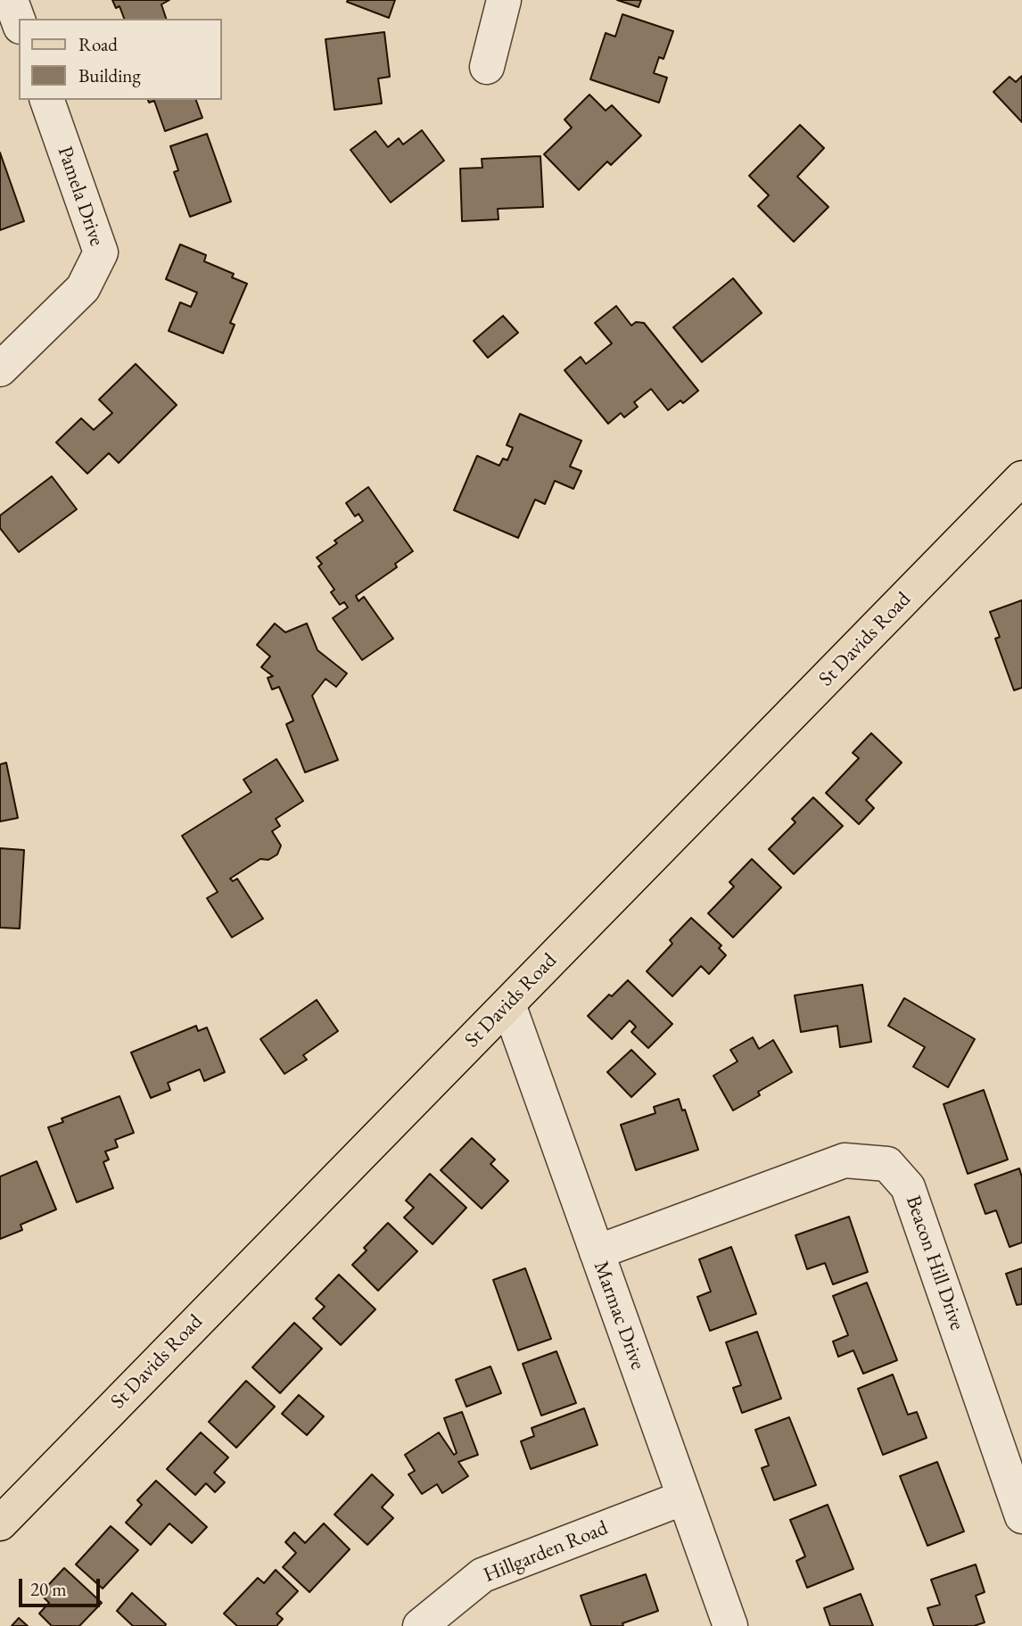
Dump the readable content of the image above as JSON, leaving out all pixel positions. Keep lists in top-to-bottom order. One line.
{"streets":{"main road":["St Davids Road"],"street":["Pamela Drive","Beacon Hill Drive","Marmac Drive","Hillgarden Road"]},"crossings":[["St Davids Road","Marmac Drive"],["Beacon Hill Drive","Marmac Drive"],["Marmac Drive","Hillgarden Road"]],"legend":["Road","Building"],"scale_bar":"20 m"}
